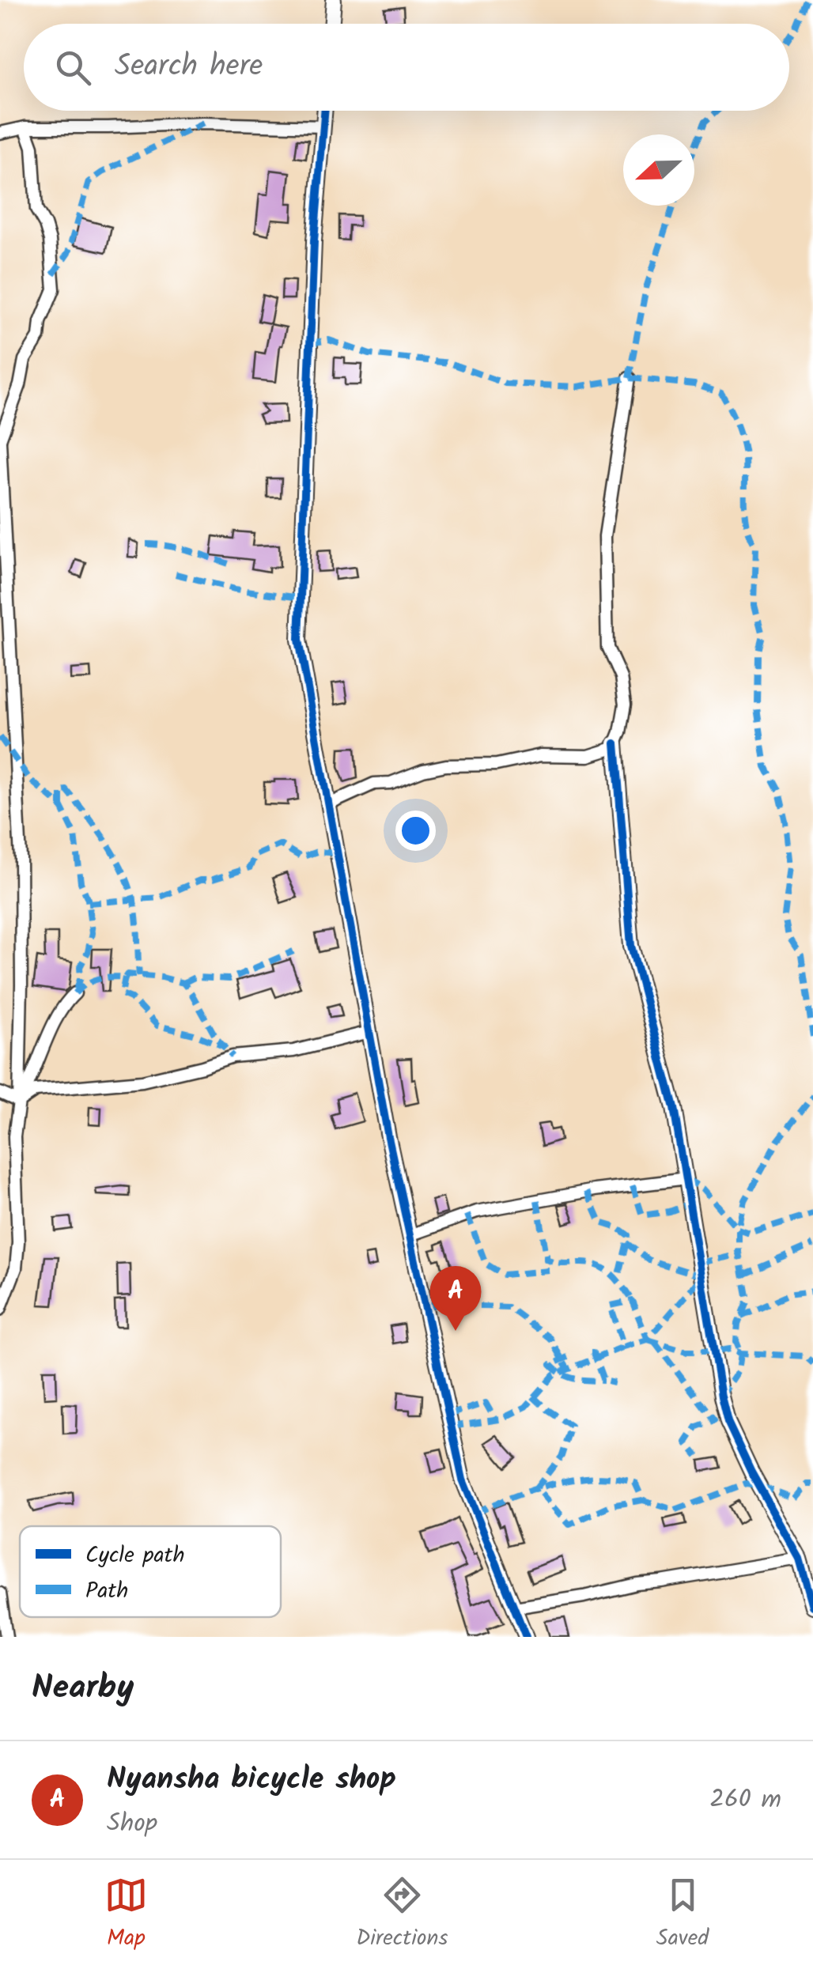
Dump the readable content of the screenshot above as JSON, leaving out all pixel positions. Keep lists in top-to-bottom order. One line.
{"legend":["Cycle path","Path"],"north":"left","page":{"search":"Search here","pins":"A","heading":"Nearby","list":[{"mark":"A","name":"Nyansha bicycle shop","note":"Shop","value":"260 m"}],"nav":["Map","Directions","Saved"]}}
